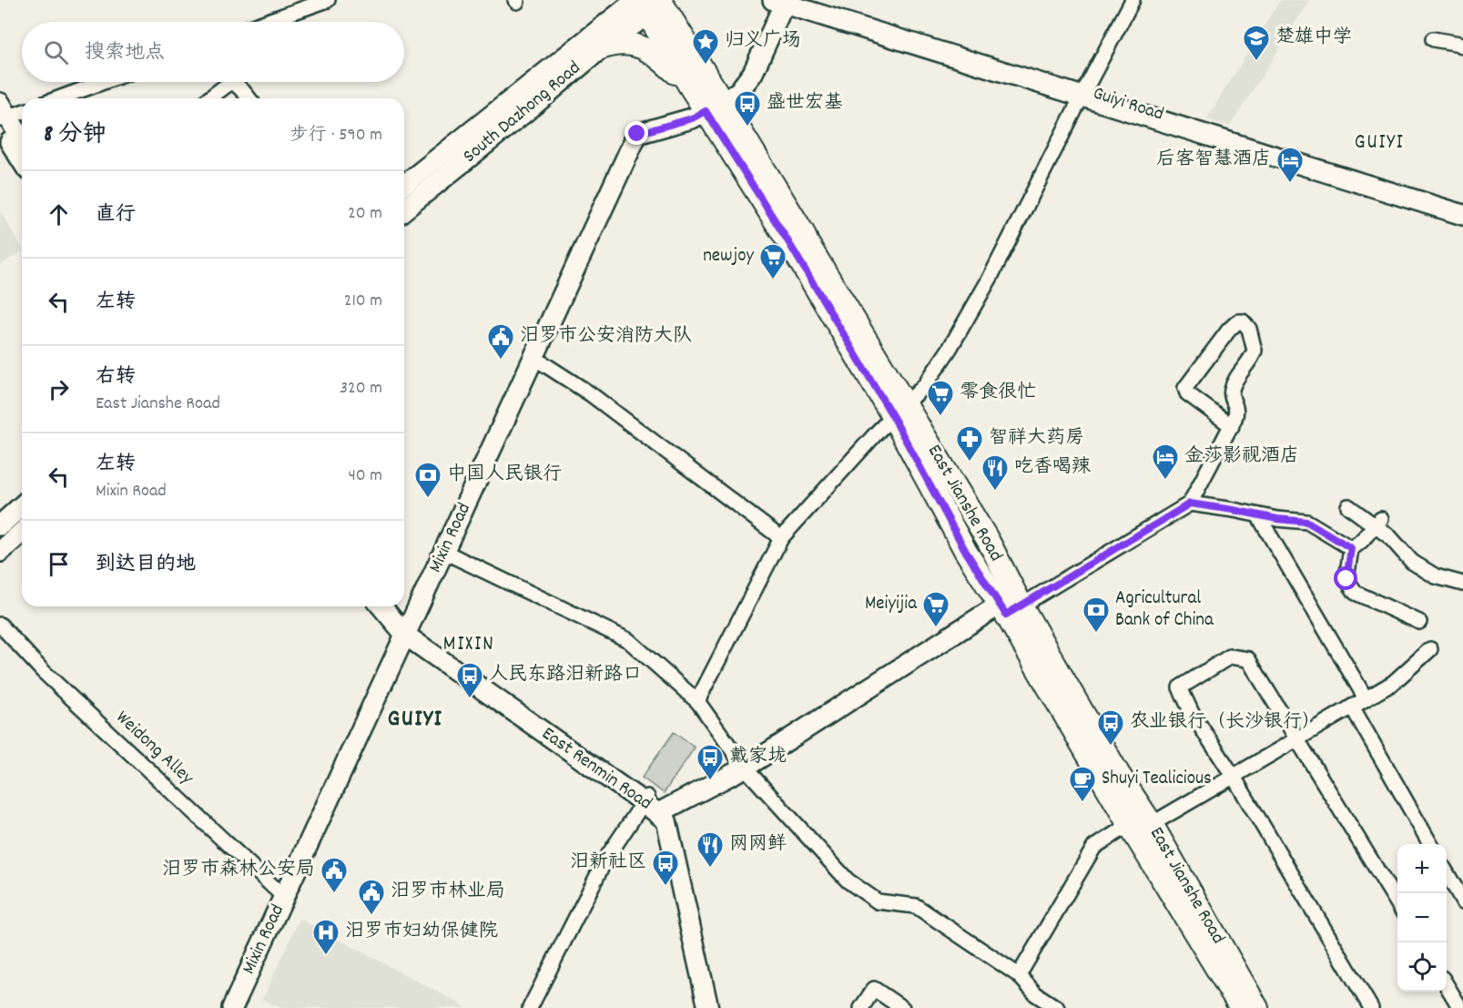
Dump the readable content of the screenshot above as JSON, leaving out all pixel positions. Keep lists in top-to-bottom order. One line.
{"streets":{"main road":["East Jianshe Road"],"street":["Guiyi Road","South Dazhong Road","Mixin Road","Weidong Alley","East Renmin Road"]},"crossings":[["South Dazhong Road","East Jianshe Road"],["East Jianshe Road","Mixin Road"],["Mixin Road","Weidong Alley"],["Mixin Road","East Renmin Road"]],"districts":["GUIYI","MIXIN","GUIYI"],"places":{"school or university":["楚雄中学"],"place":["归义广场"],"bus stop":["盛世宏基","人民东路汨新路口","农业银行（长沙银行）","戴家垅","汨新社区"],"hotel":["后客智慧酒店","金莎影视酒店"],"supermarket":["newjoy","零食很忙","Meiyijia"],"public building":["汨罗市公安消防大队","汨罗市森林公安局","汨罗市林业局"],"pharmacy":["智祥大药房"],"restaurant":["吃香喝辣","网网鲜"],"bank":["中国人民银行","Agricultural Bank of China"],"cafe":["Shuyi Tealicious"],"hospital":["汨罗市妇幼保健院"]},"page":{"search":"搜索地点","heading":["8 分钟","步行 · 590 m"],"list":[["直行","20 m"],["左转","210 m"],["右转","East Jianshe Road","320 m"],["左转","Mixin Road","40 m"],"到达目的地"],"map_buttons":["+","−"]}}
